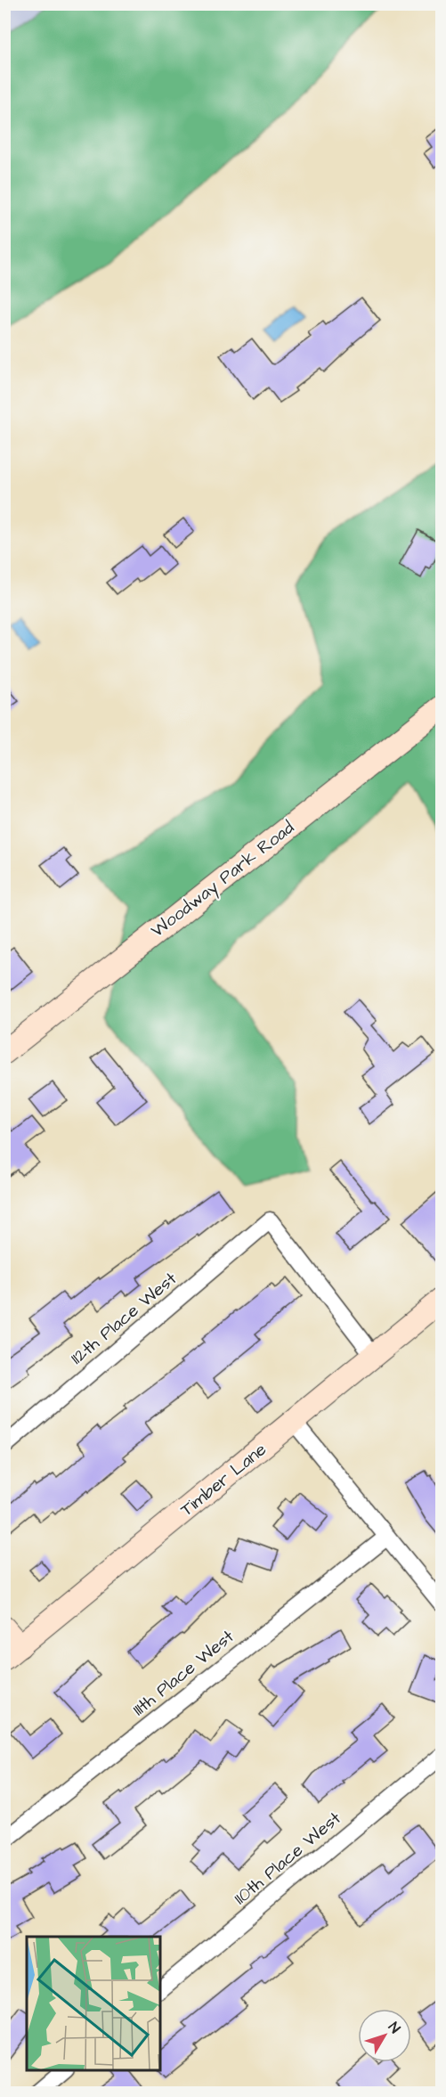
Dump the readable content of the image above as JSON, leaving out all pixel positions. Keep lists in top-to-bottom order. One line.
{"streets":{"street":["Woodway Park Road","112th Place West","Timber Lane","111th Place West","110th Place West"]},"crossings":[["112th Place West","Timber Lane"]],"north":"top right"}
